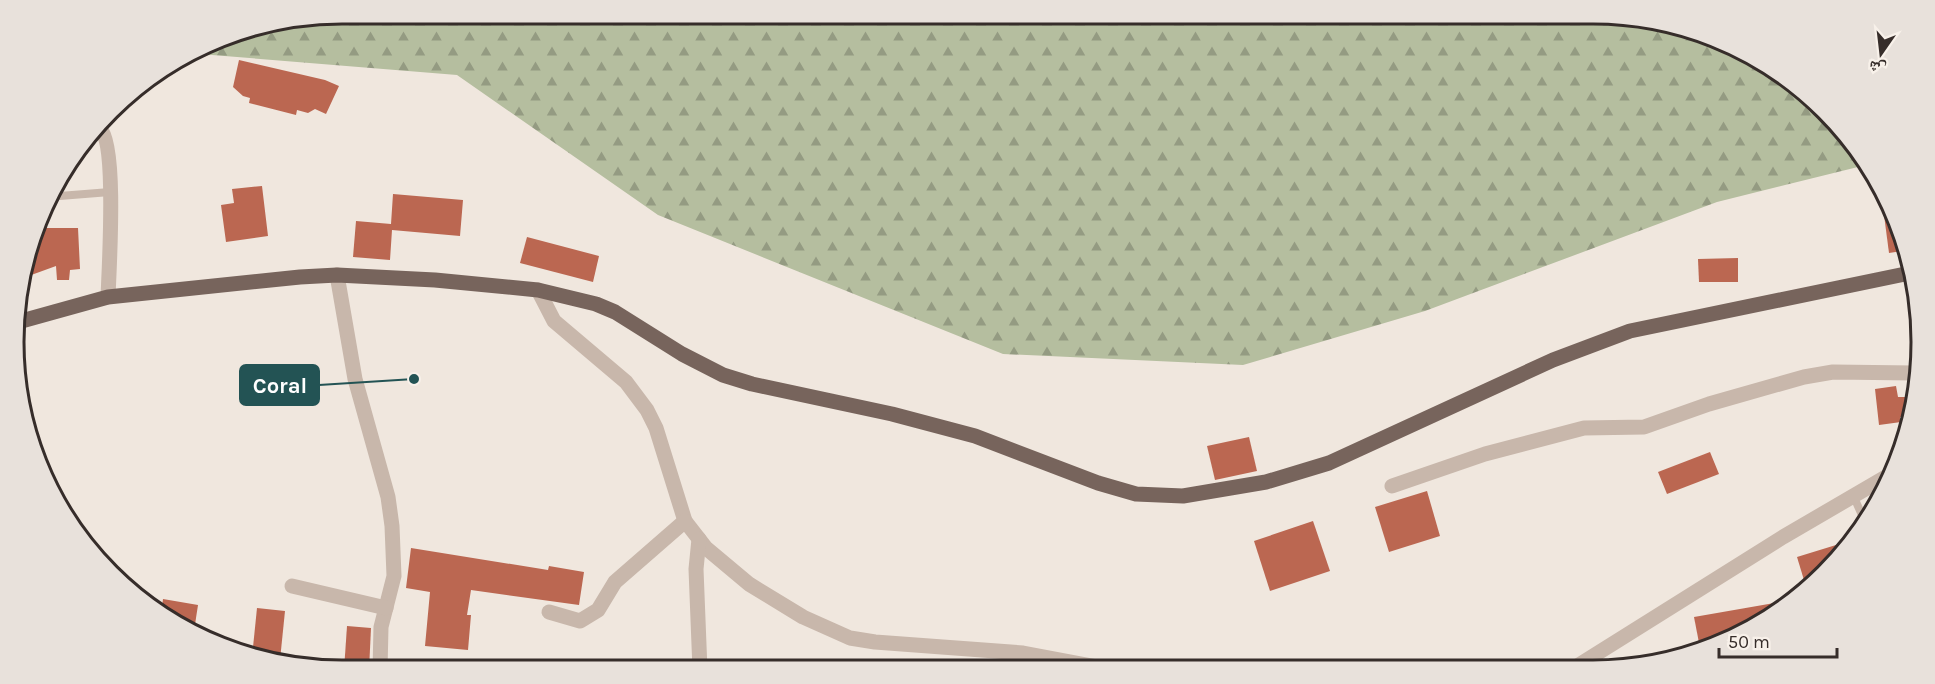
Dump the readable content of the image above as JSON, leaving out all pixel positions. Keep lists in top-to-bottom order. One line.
{"places":["Coral"],"scale_bar":"50 m","north":"bottom"}
